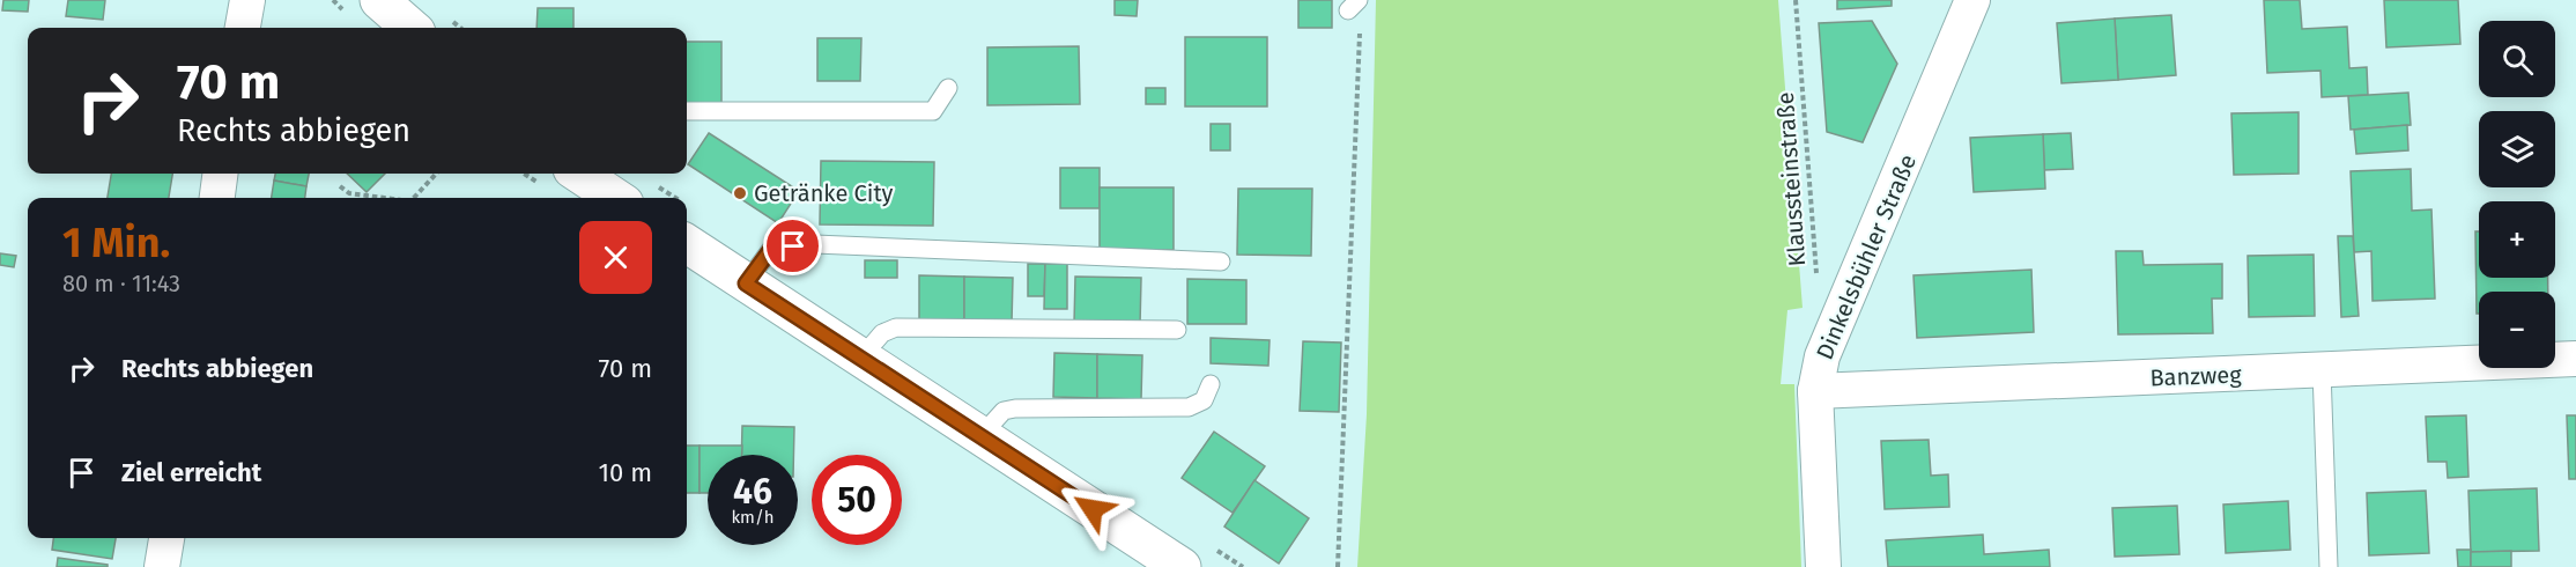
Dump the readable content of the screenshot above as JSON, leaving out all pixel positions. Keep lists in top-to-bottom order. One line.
{"streets":{"street":["Dinkelsbühler Straße","Banzweg"],"path":["Klaussteinstraße"]},"crossings":[["Dinkelsbühler Straße","Banzweg"]],"places":["Getränke City"],"page":{"map_buttons":["+","−"],"turn":["70 m","Rechts abbiegen"],"heading":["1 Min.","80 m · 11:43"],"list":[{"name":"Rechts abbiegen","value":"70 m"},{"name":"Ziel erreicht","value":"10 m"}],"speed":"46 km/h","limit":"50"}}
